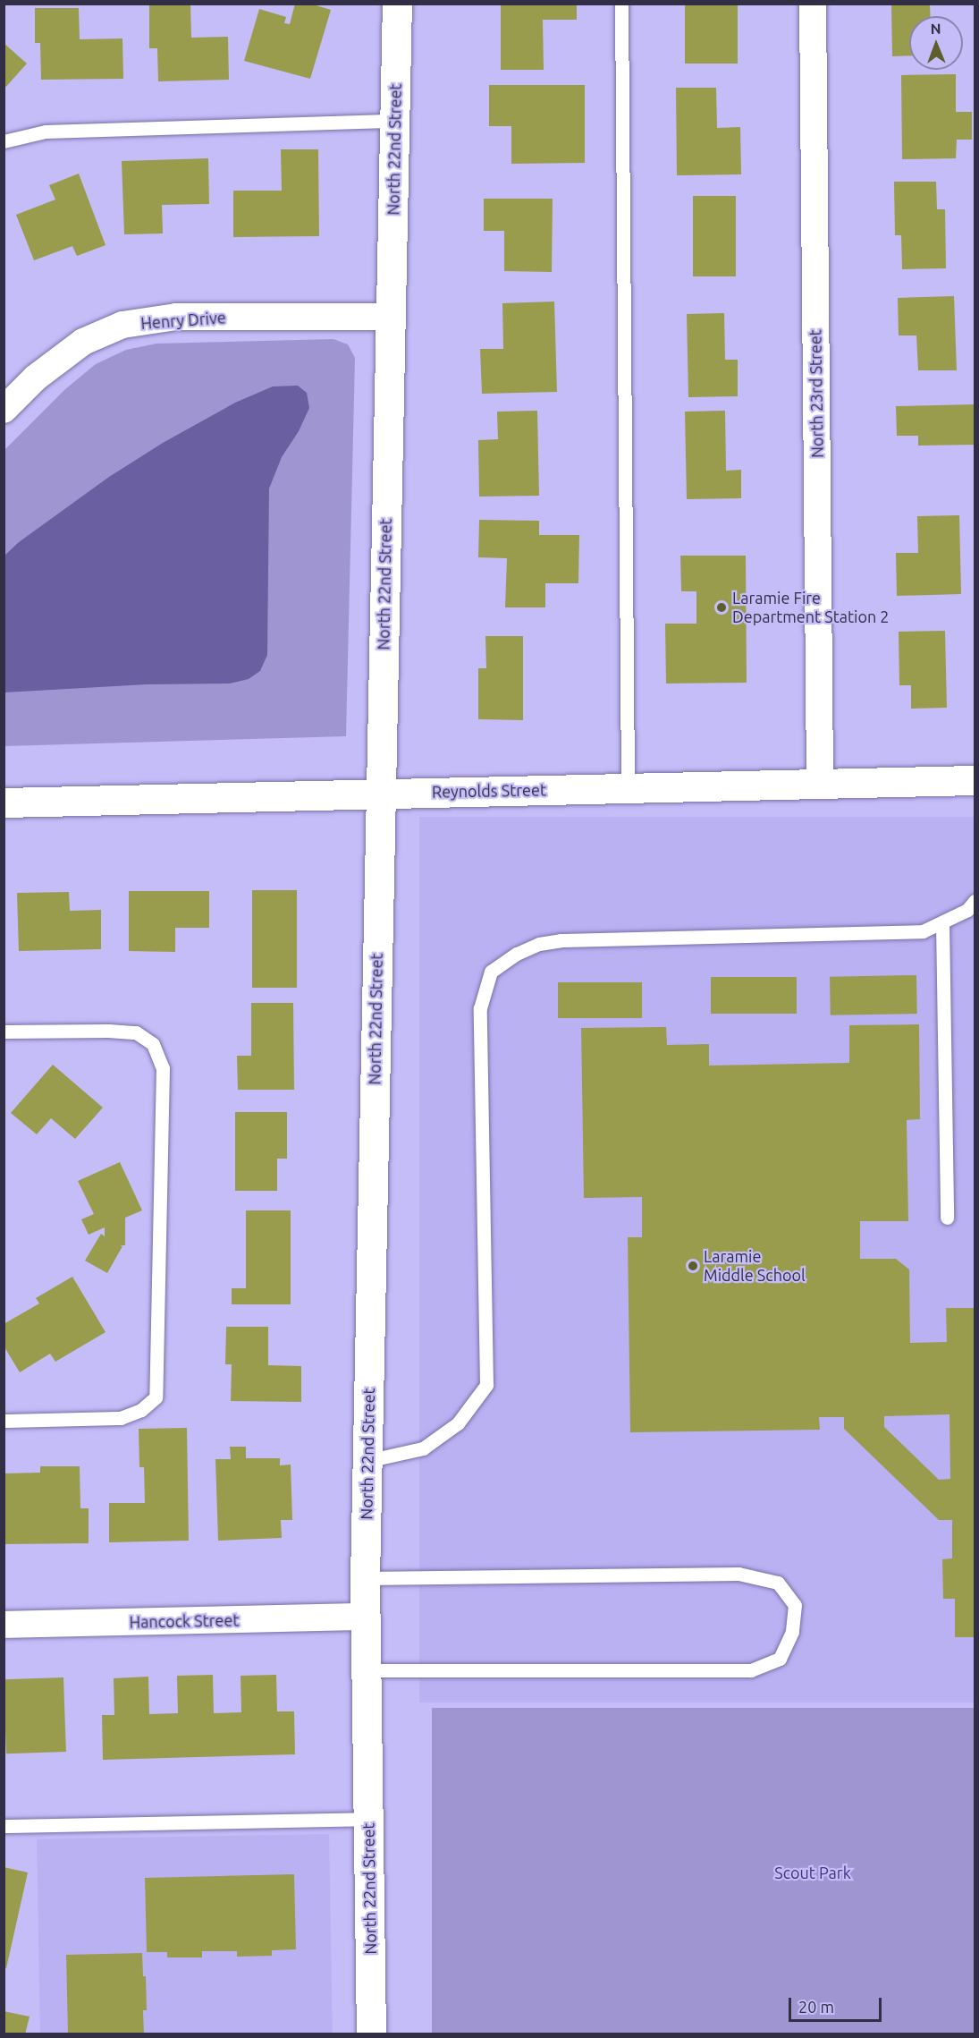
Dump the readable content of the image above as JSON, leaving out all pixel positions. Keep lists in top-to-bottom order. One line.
{"streets":{"street":["North 22nd Street","Henry Drive","North 23rd Street","Reynolds Street","Hancock Street"]},"crossings":[["North 22nd Street","Henry Drive"],["North 22nd Street","Reynolds Street"],["North 22nd Street","Hancock Street"],["North 23rd Street","Reynolds Street"]],"parks":["Scout Park"],"places":["Laramie Fire Department Station 2","Laramie Middle School"],"scale_bar":"20 m","north":"top"}
